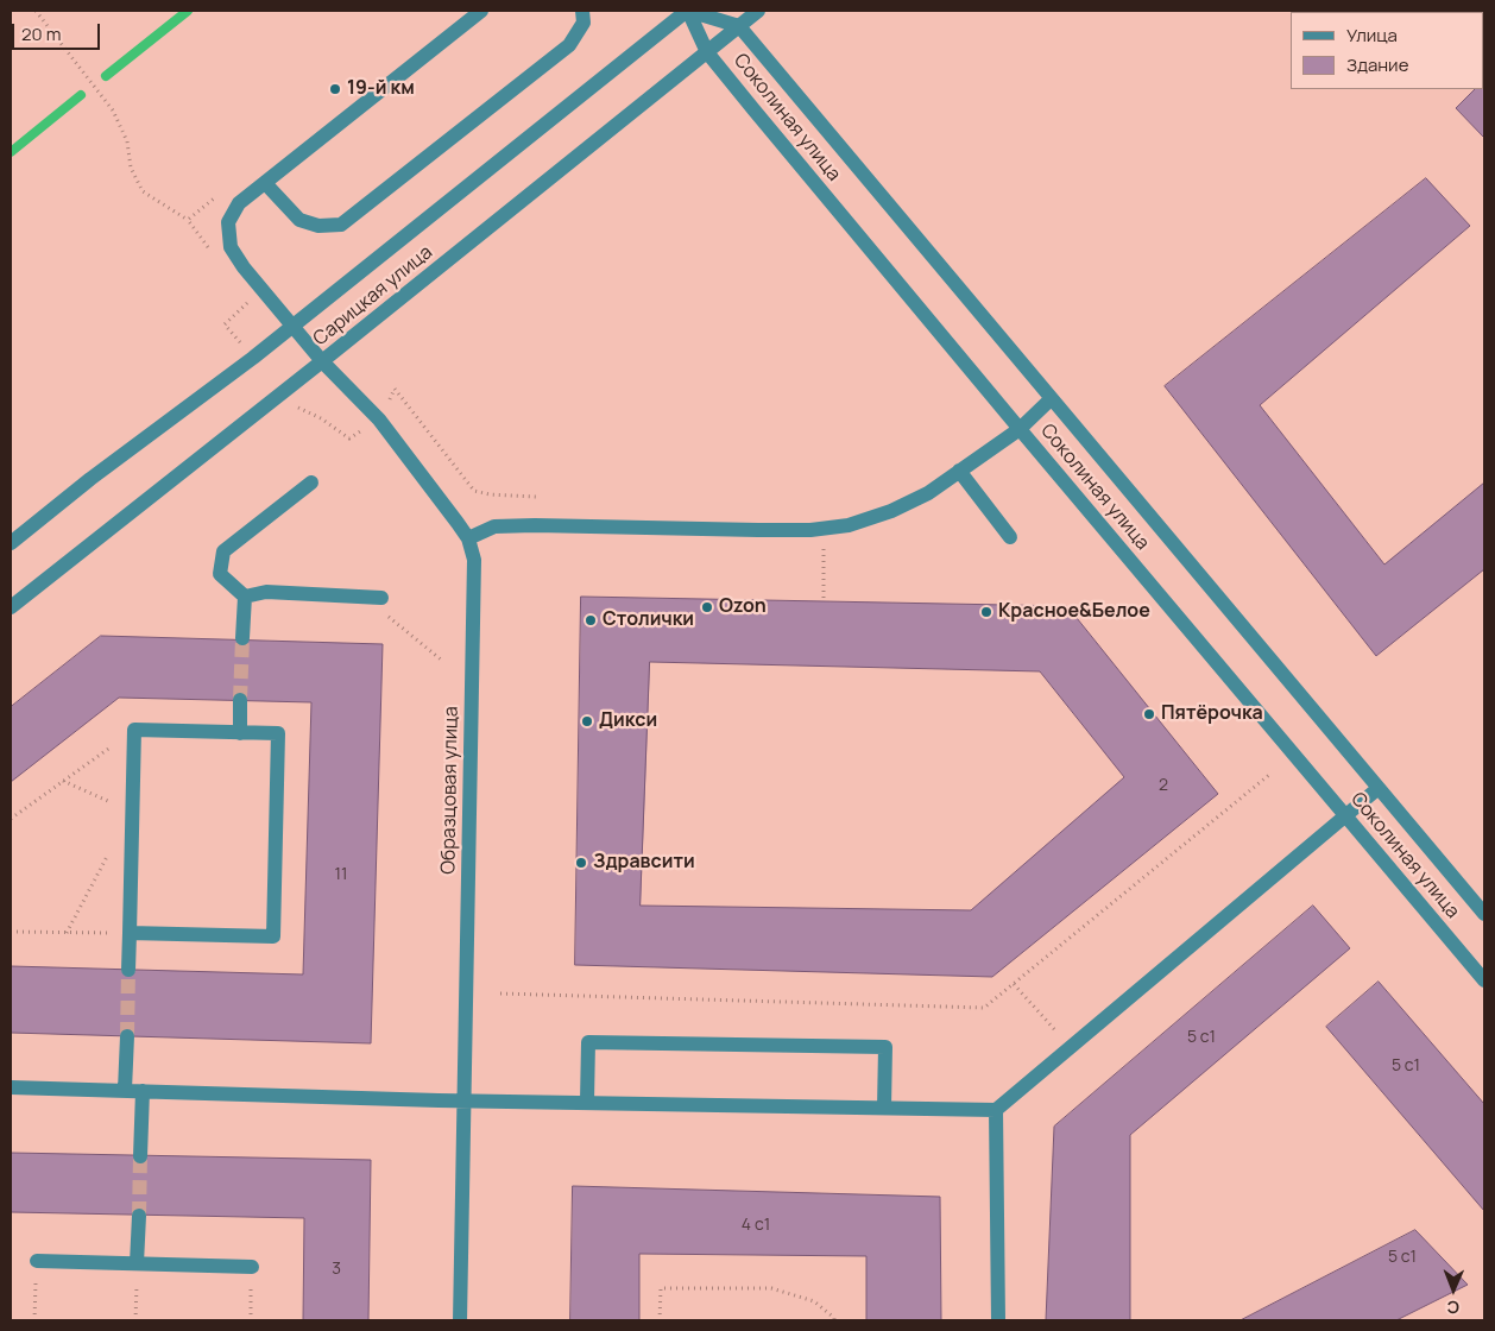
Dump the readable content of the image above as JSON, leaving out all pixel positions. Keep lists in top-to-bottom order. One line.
{"streets":{"street":["Соколиная улица","Сарицкая улица","Образцовая улица"]},"crossings":[["Соколиная улица","Сарицкая улица"],["Сарицкая улица","Образцовая улица"]],"places":["19-й км","Ozon","Красное&Белое","Столички","Пятёрочка","Дикси","Здравсити"],"house_numbers":["2","11","5 с1","5 с1","4 с1","5 с1","3"],"legend":["Улица","Здание"],"scale_bar":"20 m","north":"bottom"}
